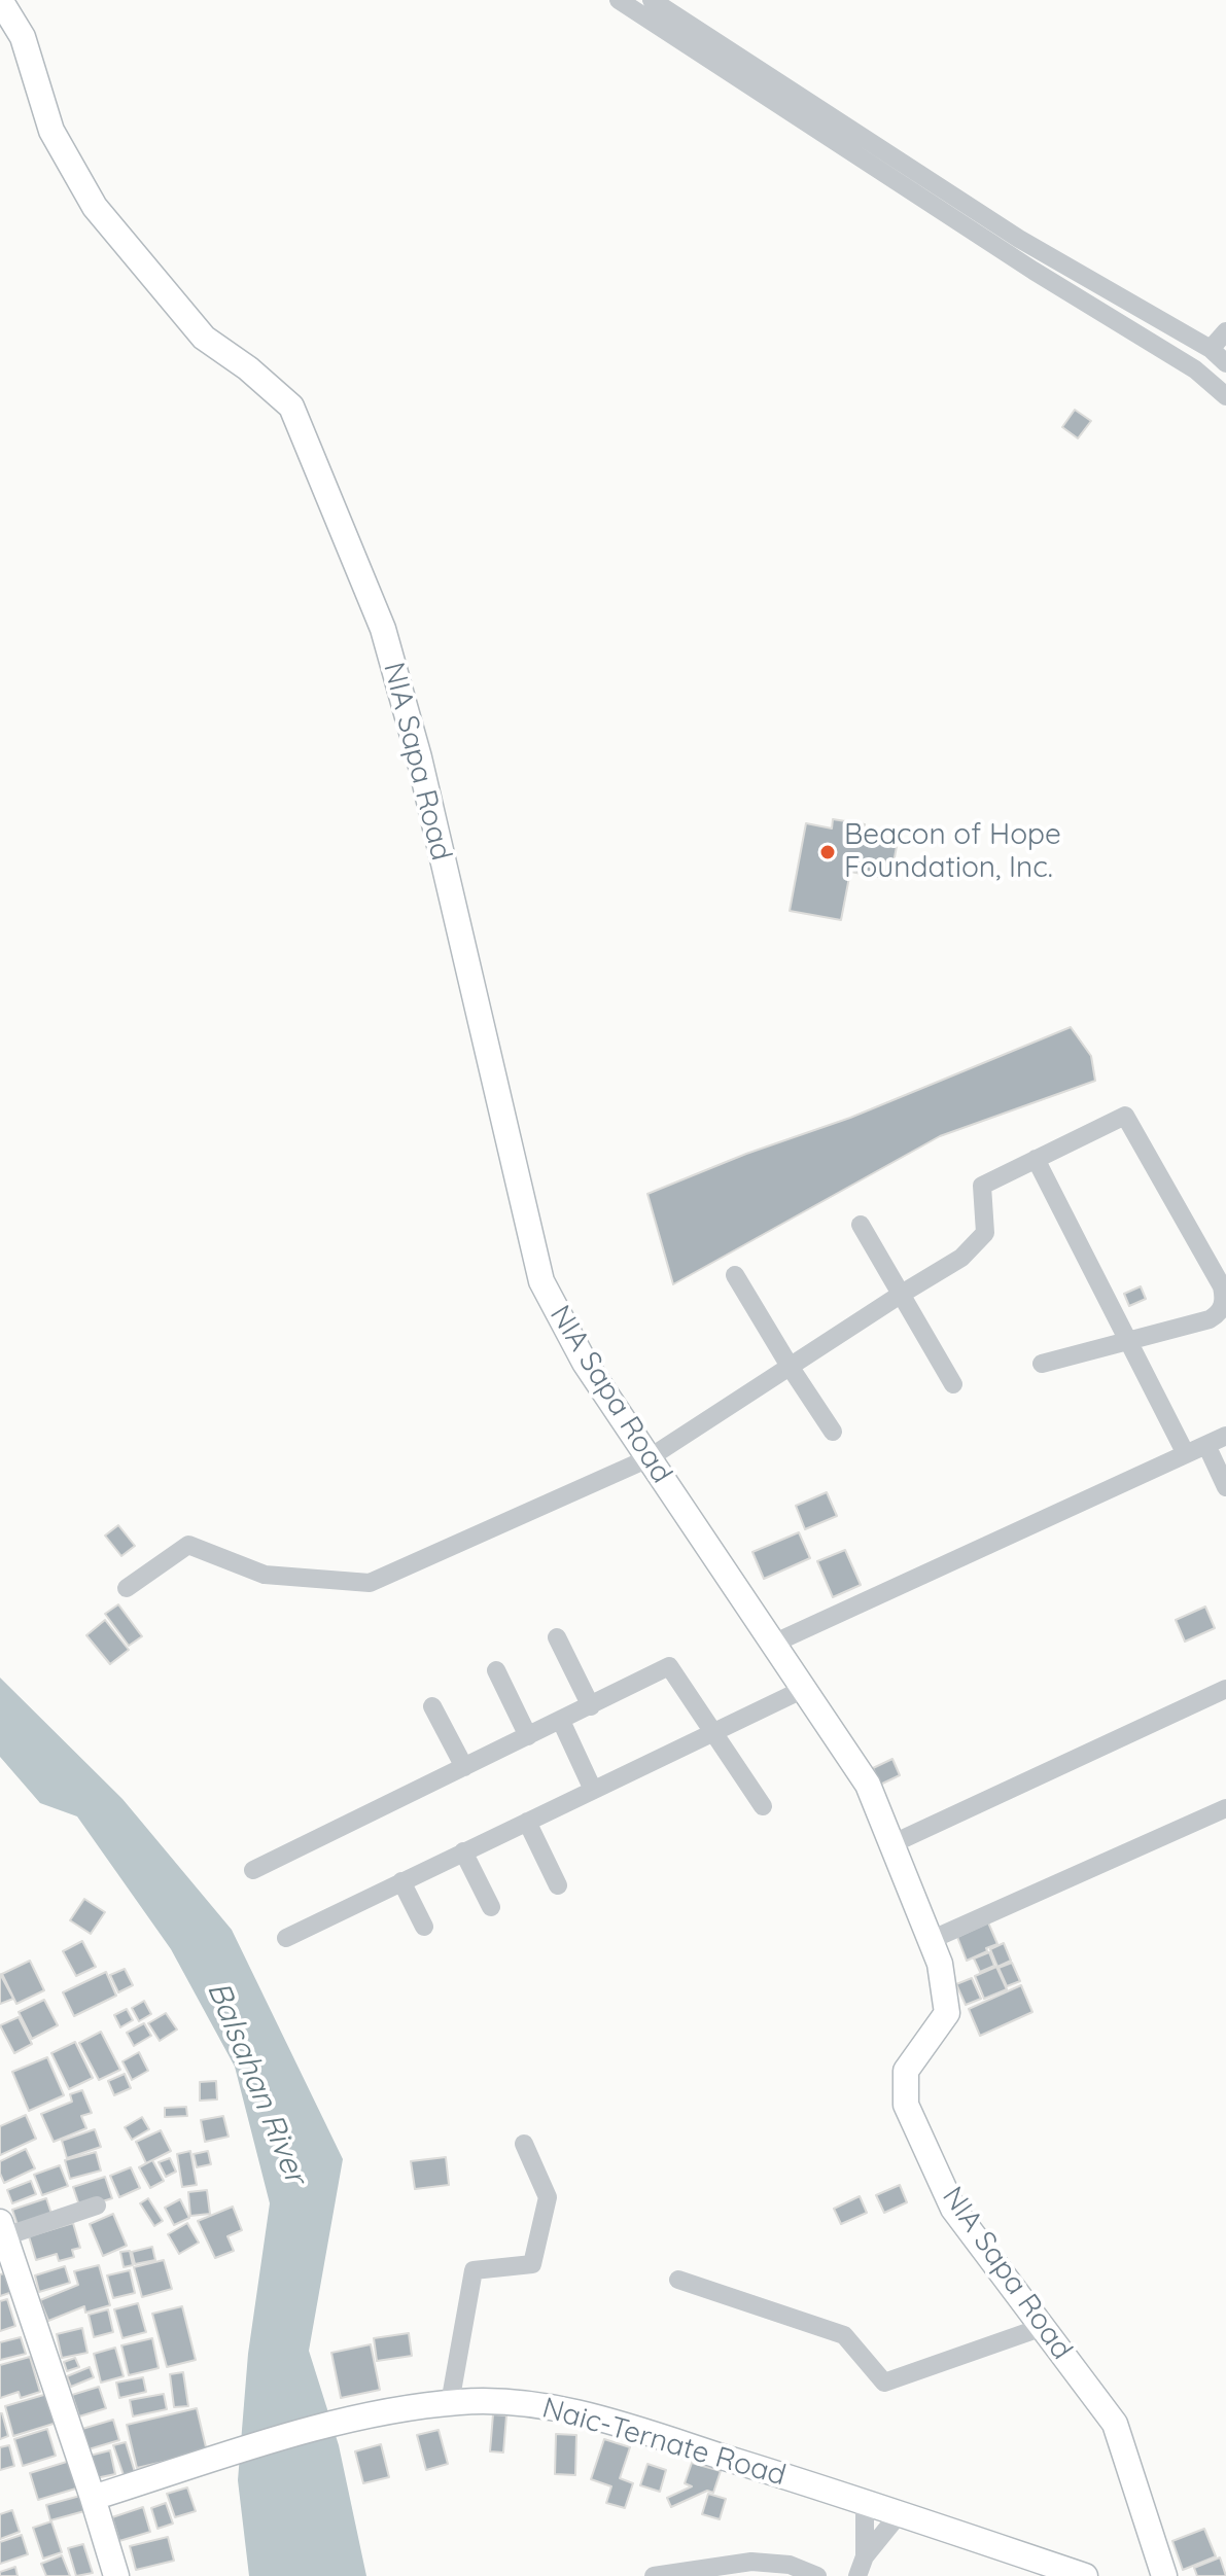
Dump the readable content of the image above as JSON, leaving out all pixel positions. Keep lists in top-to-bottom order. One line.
{"streets":{"street":["NIA Sapa Road","Naic-Ternate Road"]},"water":["Balsahan River"],"places":["Beacon of Hope Foundation, Inc."]}
